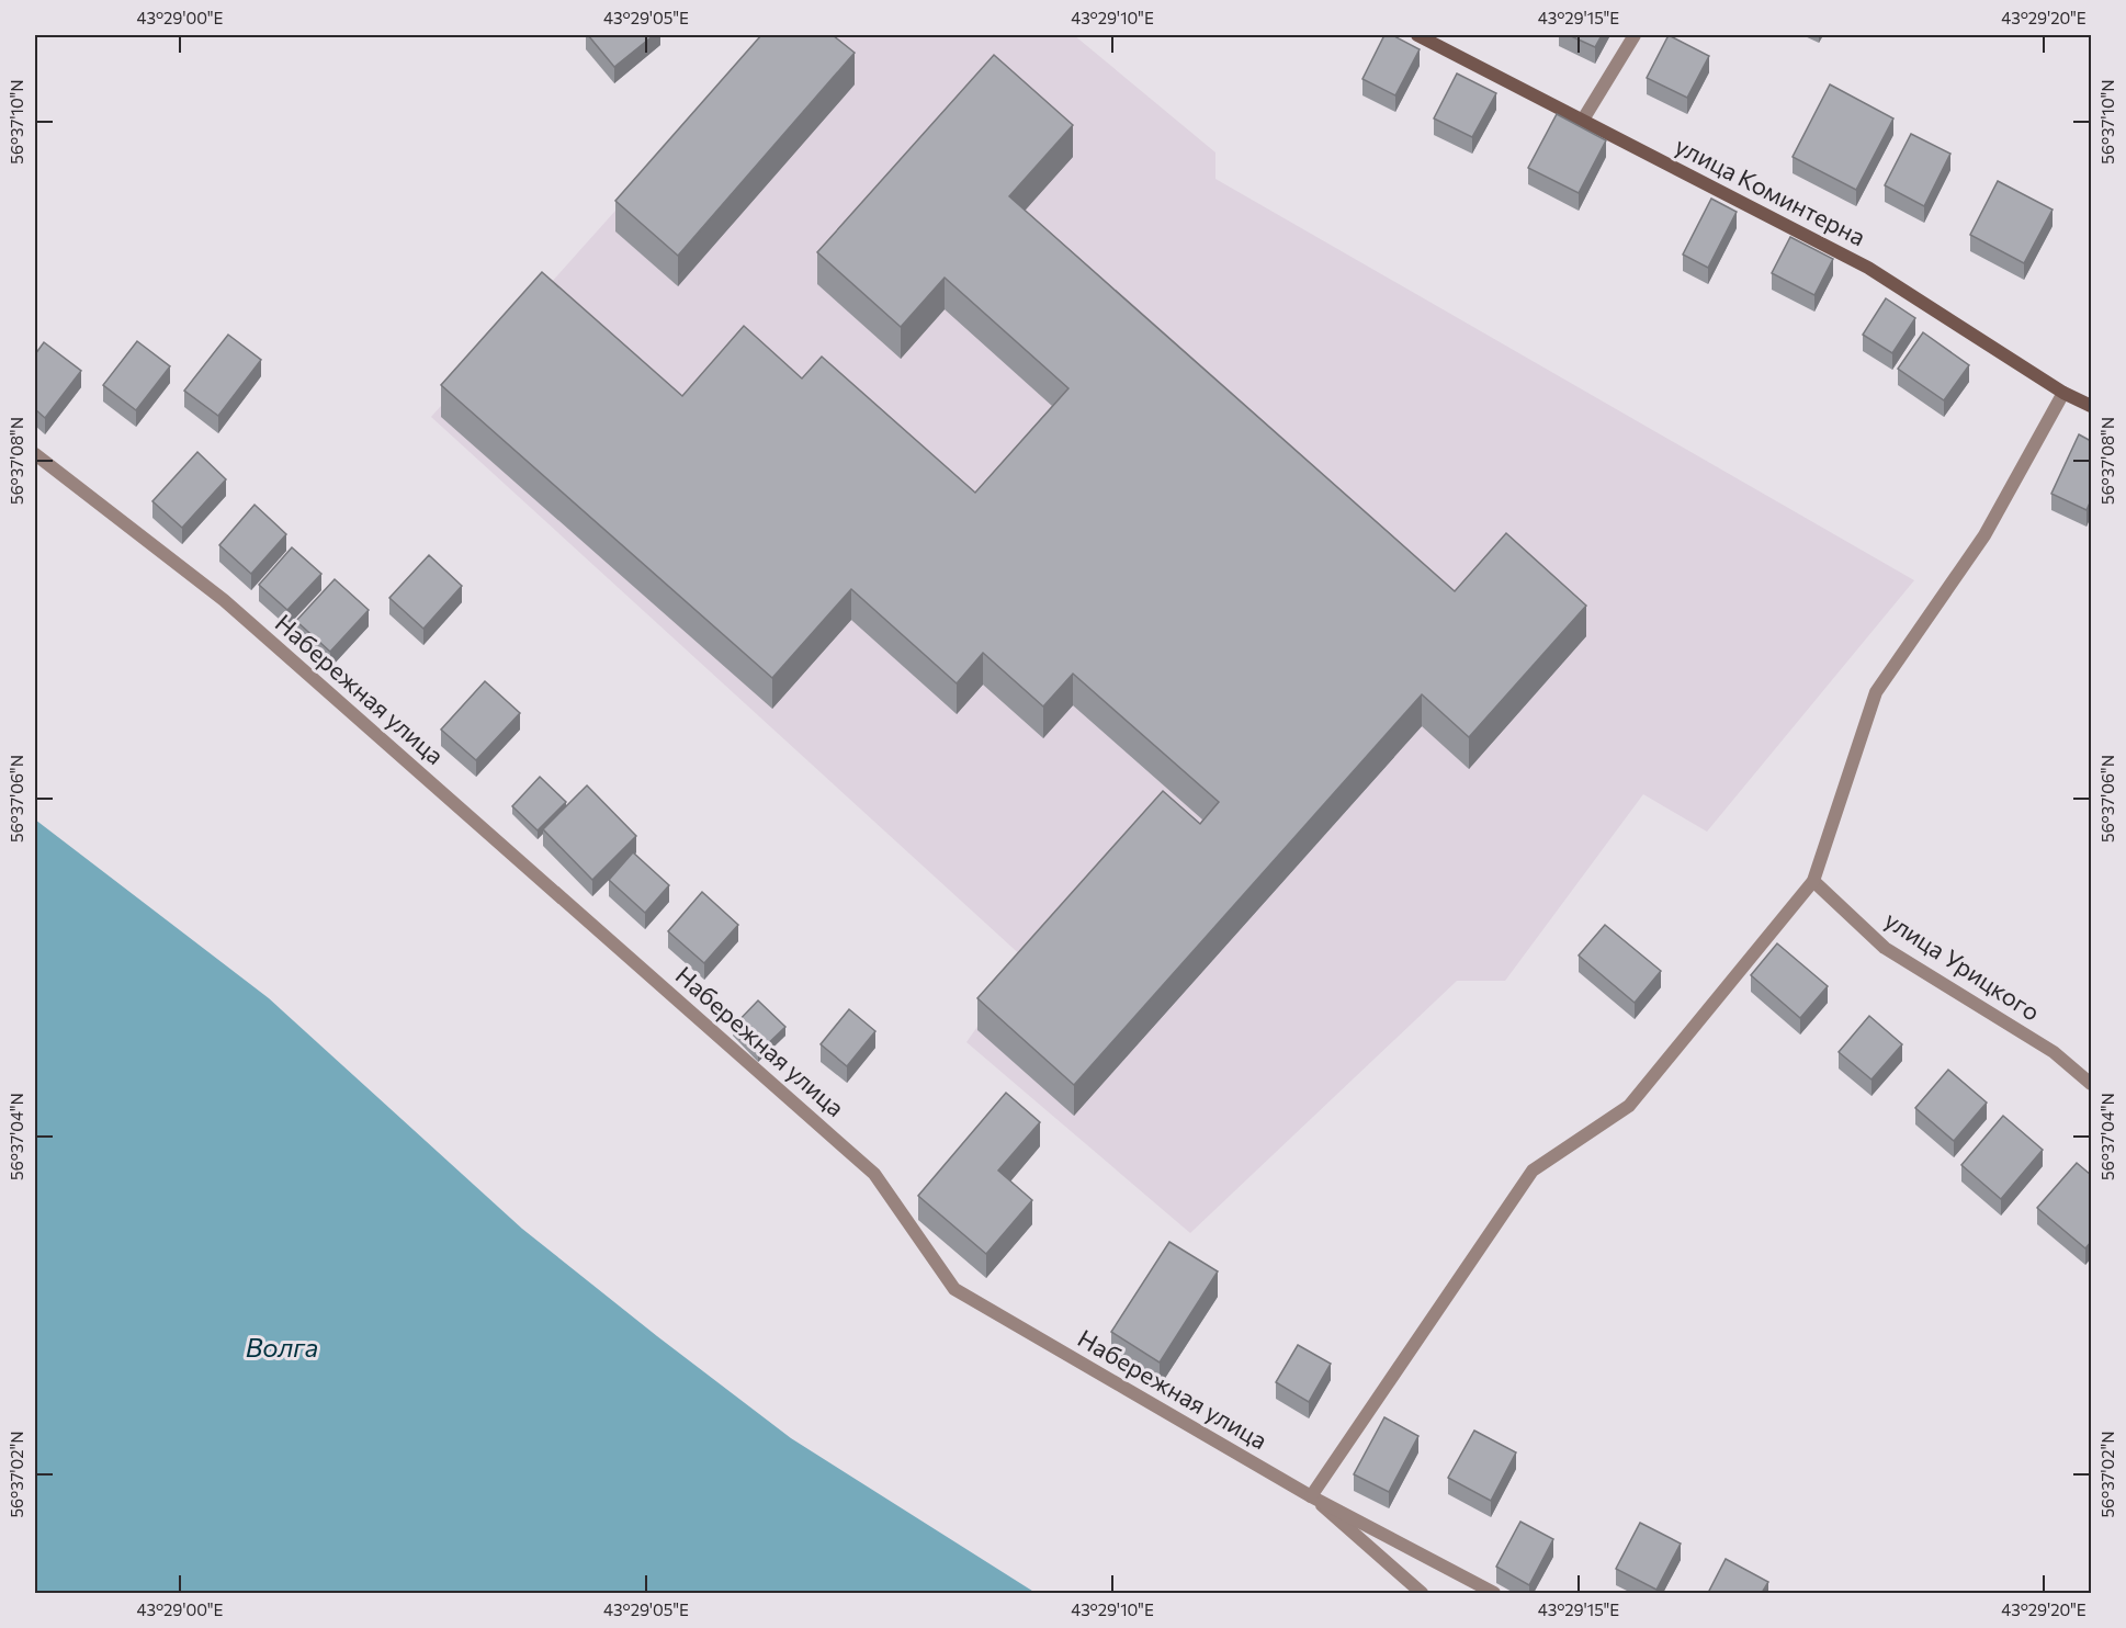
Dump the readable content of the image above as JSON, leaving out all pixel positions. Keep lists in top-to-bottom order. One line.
{"streets":{"street":["улица Коминтерна","Набережная улица","улица Урицкого"]},"water":["Волга"],"coordinates":["43°29'00\"E","43°29'05\"E","43°29'10\"E","43°29'15\"E","43°29'20\"E","56°37'10\"N","56°37'08\"N","56°37'06\"N","56°37'04\"N","56°37'02\"N"]}
